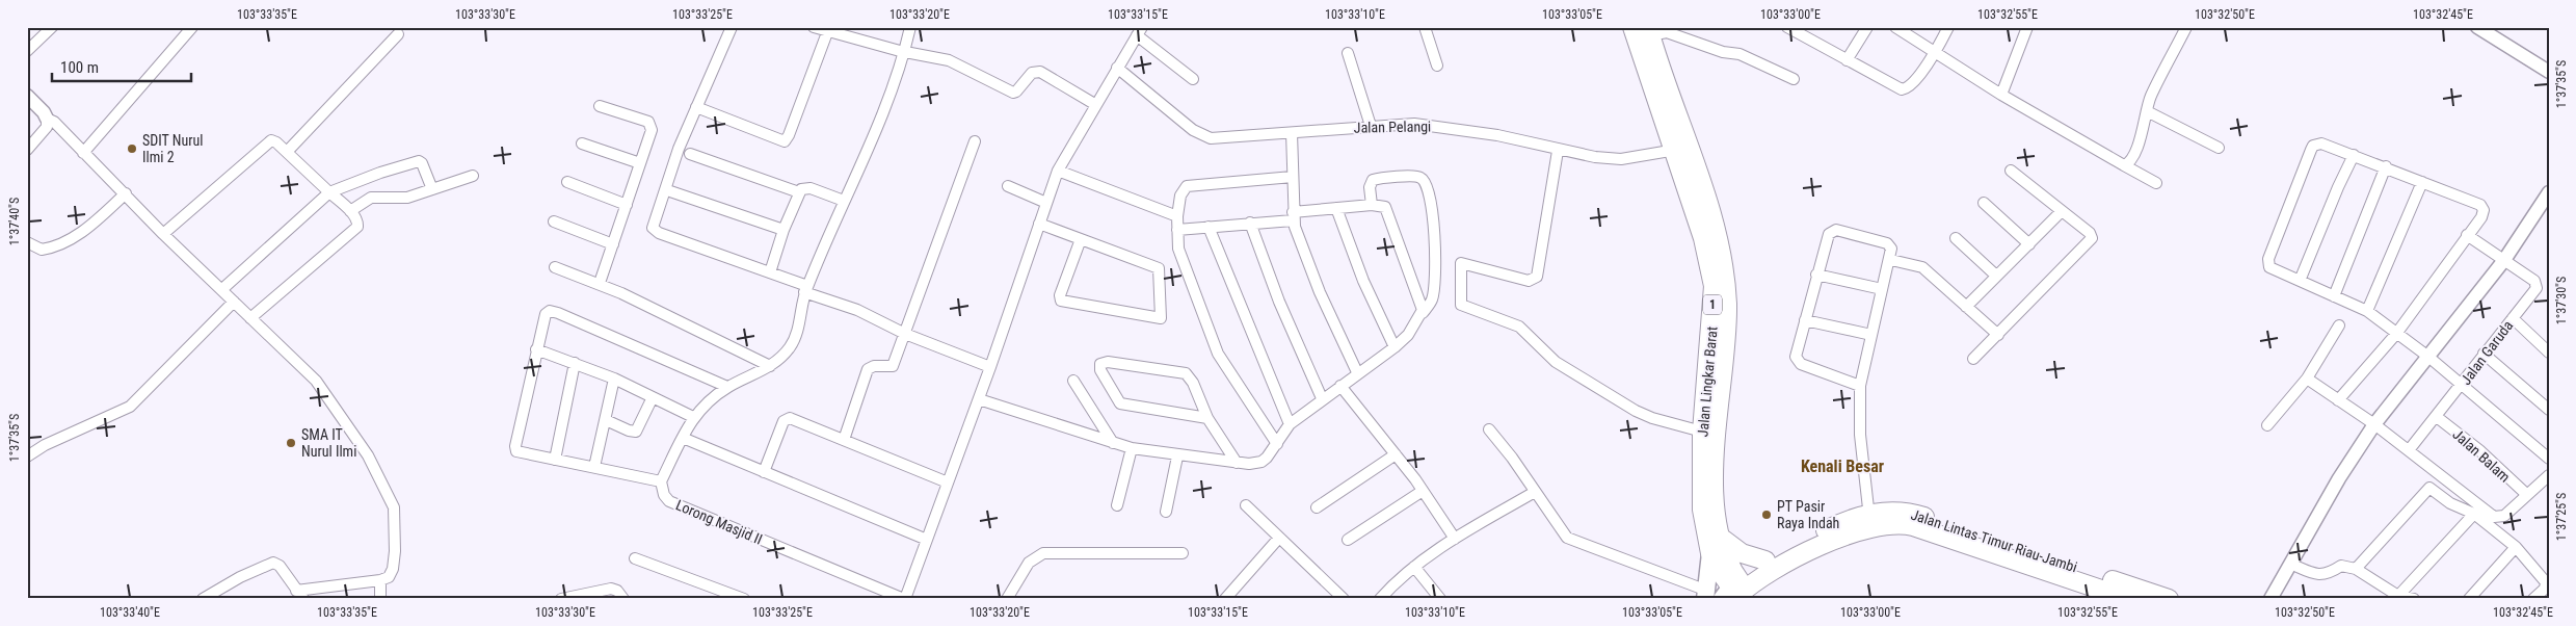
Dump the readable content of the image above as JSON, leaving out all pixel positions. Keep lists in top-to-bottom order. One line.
{"streets":{"highway":["1","Jalan Lingkar Barat","Jalan Lintas Timur Riau-Jambi"],"street":["Jalan Pelangi","Jalan Garuda","Jalan Balam","Lorong Masjid II"]},"crossings":[["Jalan Pelangi","Jalan Lingkar Barat"],["Jalan Garuda","Jalan Balam"],["Jalan Lingkar Barat","Jalan Lintas Timur Riau-Jambi"]],"districts":["Kenali Besar"],"places":["SDIT Nurul Ilmi 2","SMA IT Nurul Ilmi","PT Pasir Raya Indah"],"scale_bar":"100 m","coordinates":["103°33'35\"E","103°33'30\"E","103°33'25\"E","103°33'20\"E","103°33'15\"E","103°33'10\"E","103°33'05\"E","103°33'00\"E","103°32'55\"E","103°32'50\"E","103°32'45\"E","1°37'35\"S","1°37'40\"S","1°37'30\"S","1°37'25\"S","103°33'40\"E"]}
